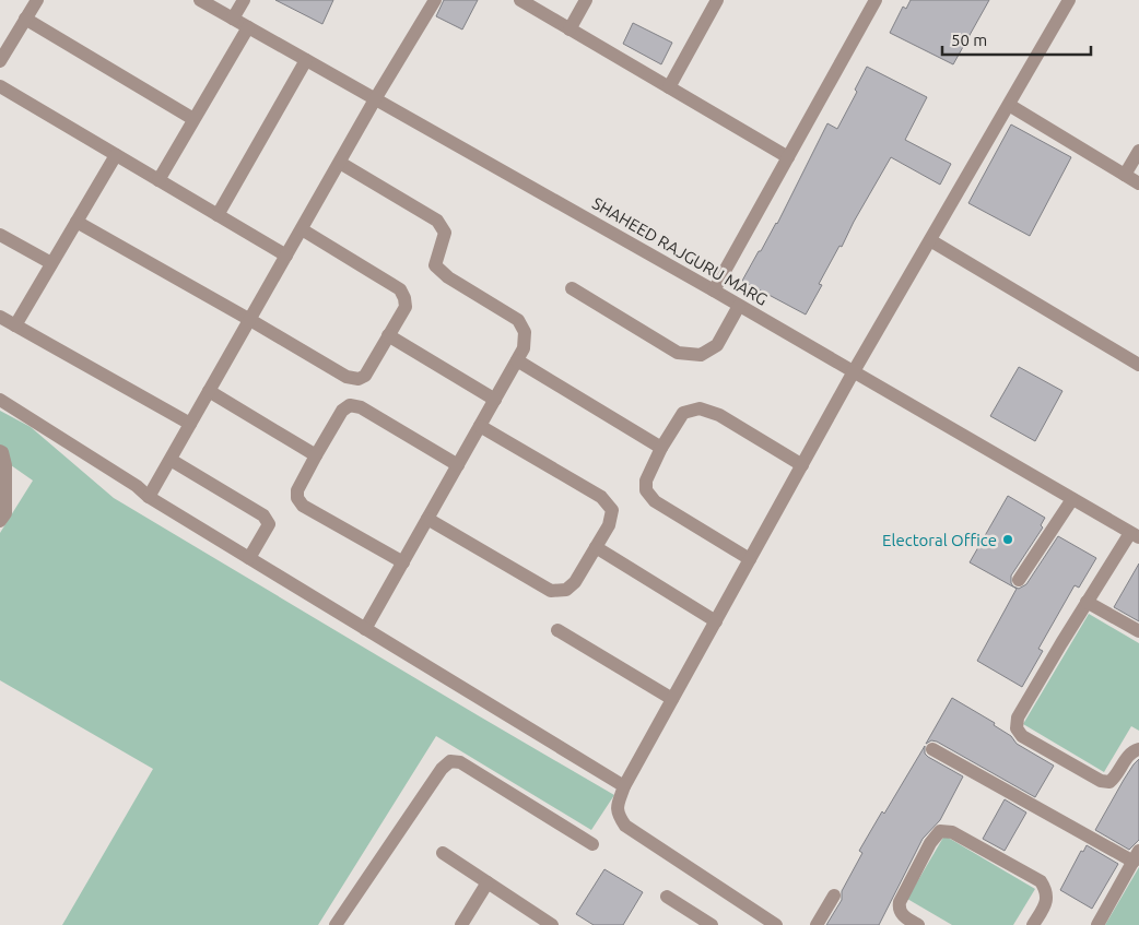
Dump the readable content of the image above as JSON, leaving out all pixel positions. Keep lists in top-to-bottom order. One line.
{"streets":{"street":["SHAHEED RAJGURU MARG"]},"places":["Electoral Office"],"scale_bar":"50 m"}
